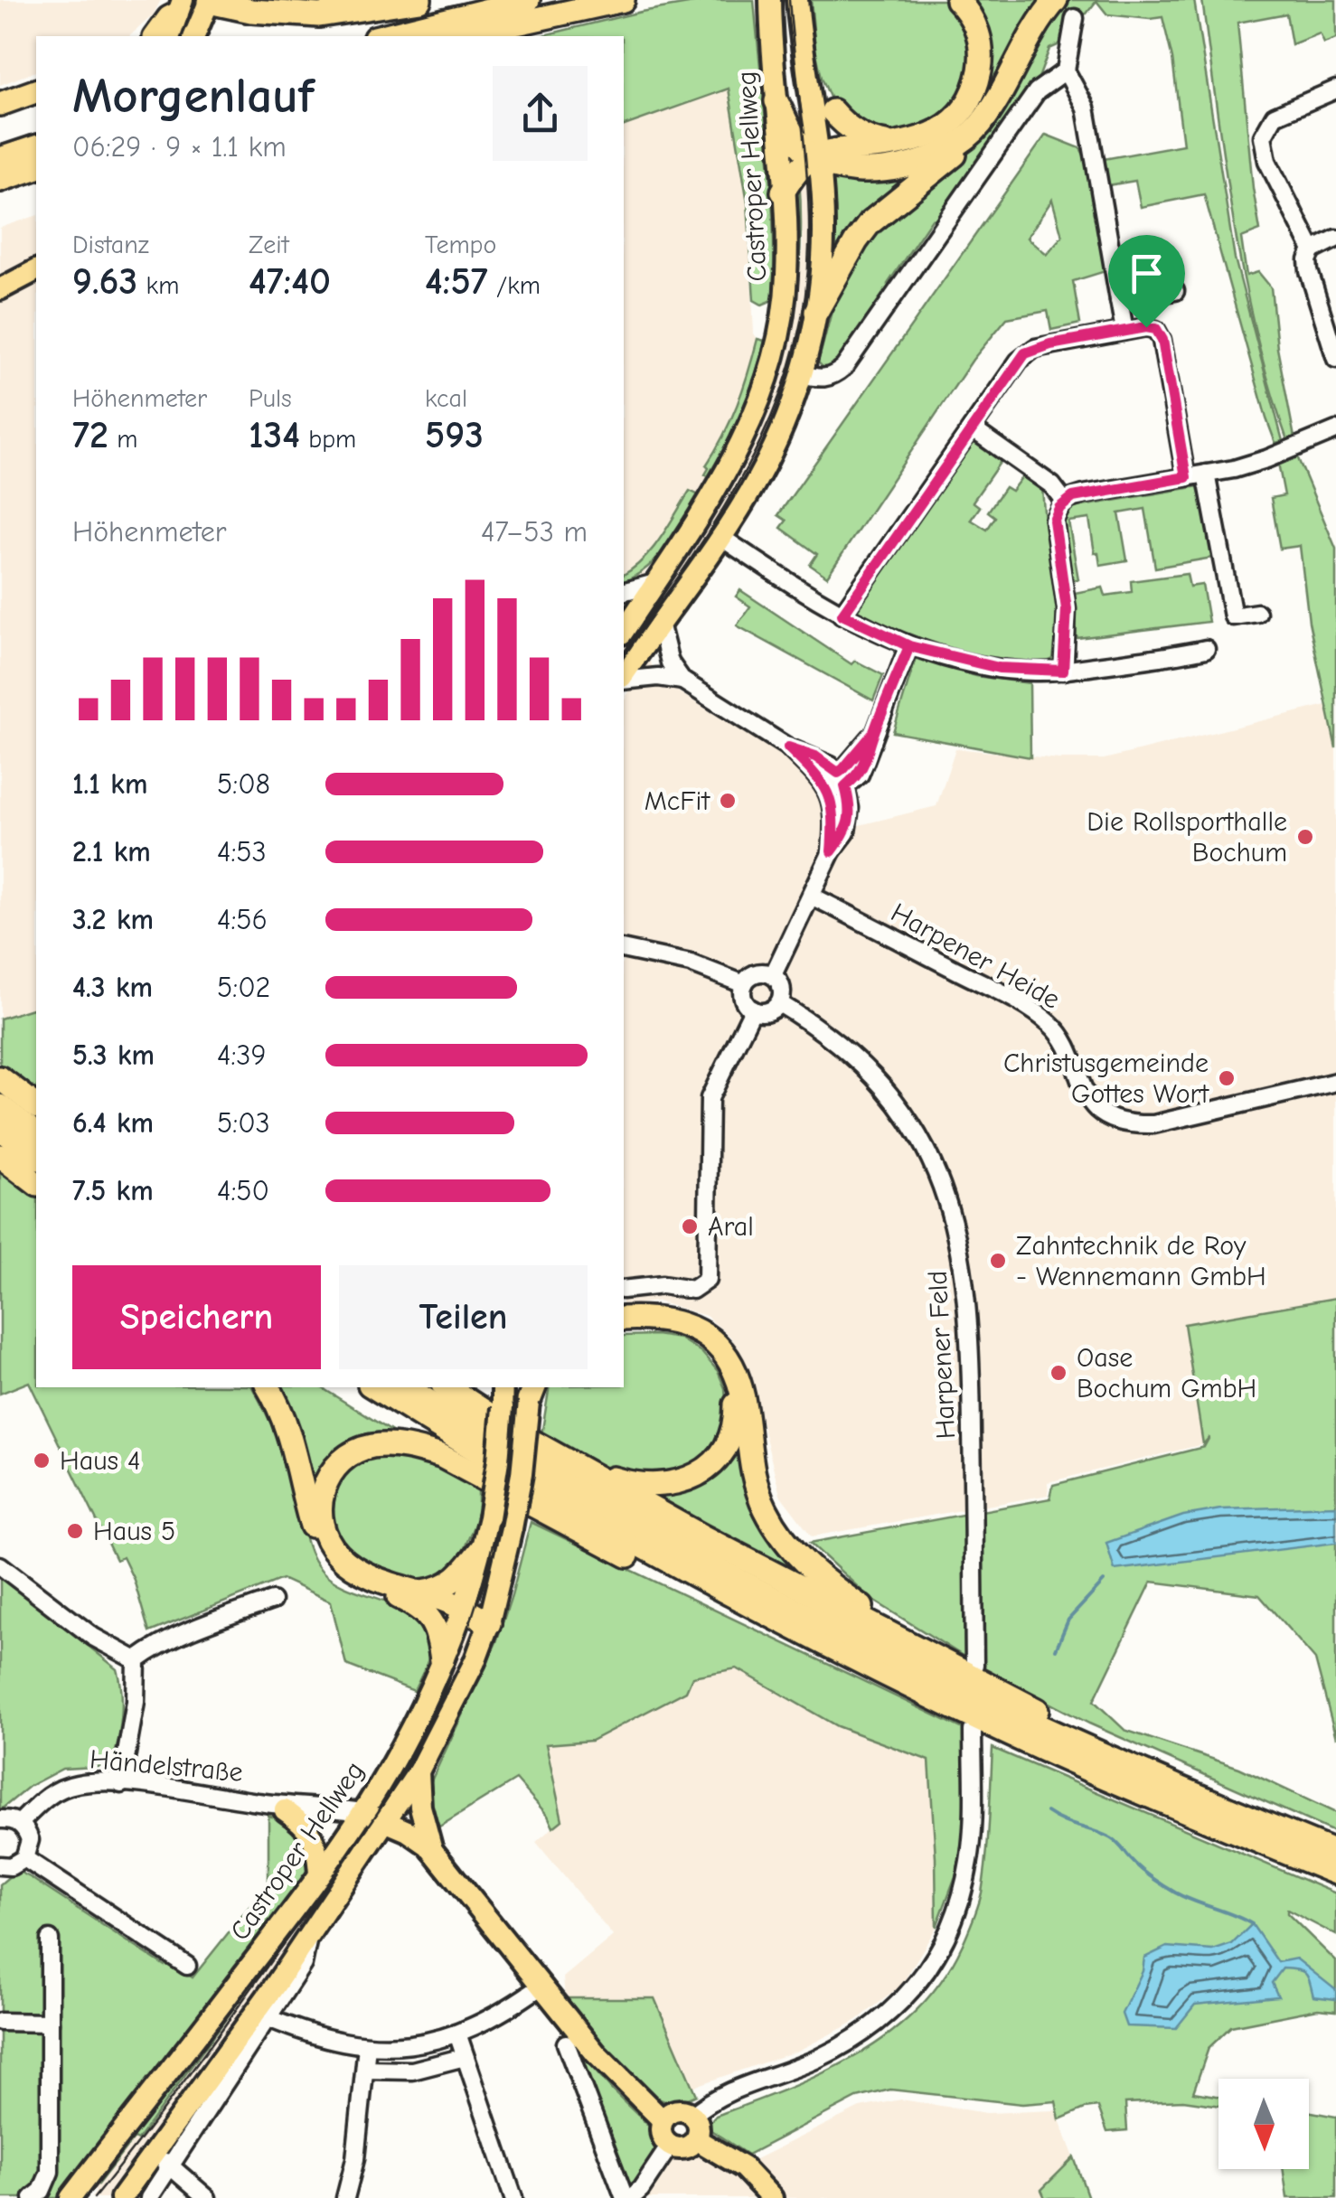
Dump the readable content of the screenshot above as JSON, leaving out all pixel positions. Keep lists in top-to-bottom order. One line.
{"streets":{"main road":["Castroper Hellweg"],"street":["Harpener Heide","Harpener Feld","Händelstraße"]},"crossings":[["Castroper Hellweg","Händelstraße"]],"places":["McFit","Die Rollsporthalle Bochum","Christusgemeinde Gottes Wort","Aral","Zahntechnik de Roy - Wennemann GmbH","Oase Bochum GmbH","Haus 4","Haus 5"],"north":"bottom","page":{"heading":["Morgenlauf","06:29 · 9 × 1.1 km"],"stats":[["Distanz","9.63 km"],["Zeit","47:40"],["Tempo","4:57 /km"],["Höhenmeter","72 m"],["Puls","134 bpm"],["kcal","593"]],"chart":["Höhenmeter","47–53 m"],"list":[{"name":"1.1 km","note":"5:08"},{"name":"2.1 km","note":"4:53"},{"name":"3.2 km","note":"4:56"},{"name":"4.3 km","note":"5:02"},{"name":"5.3 km","note":"4:39"},{"name":"6.4 km","note":"5:03"},{"name":"7.5 km","note":"4:50"}],"buttons":["Speichern","Teilen"]}}
